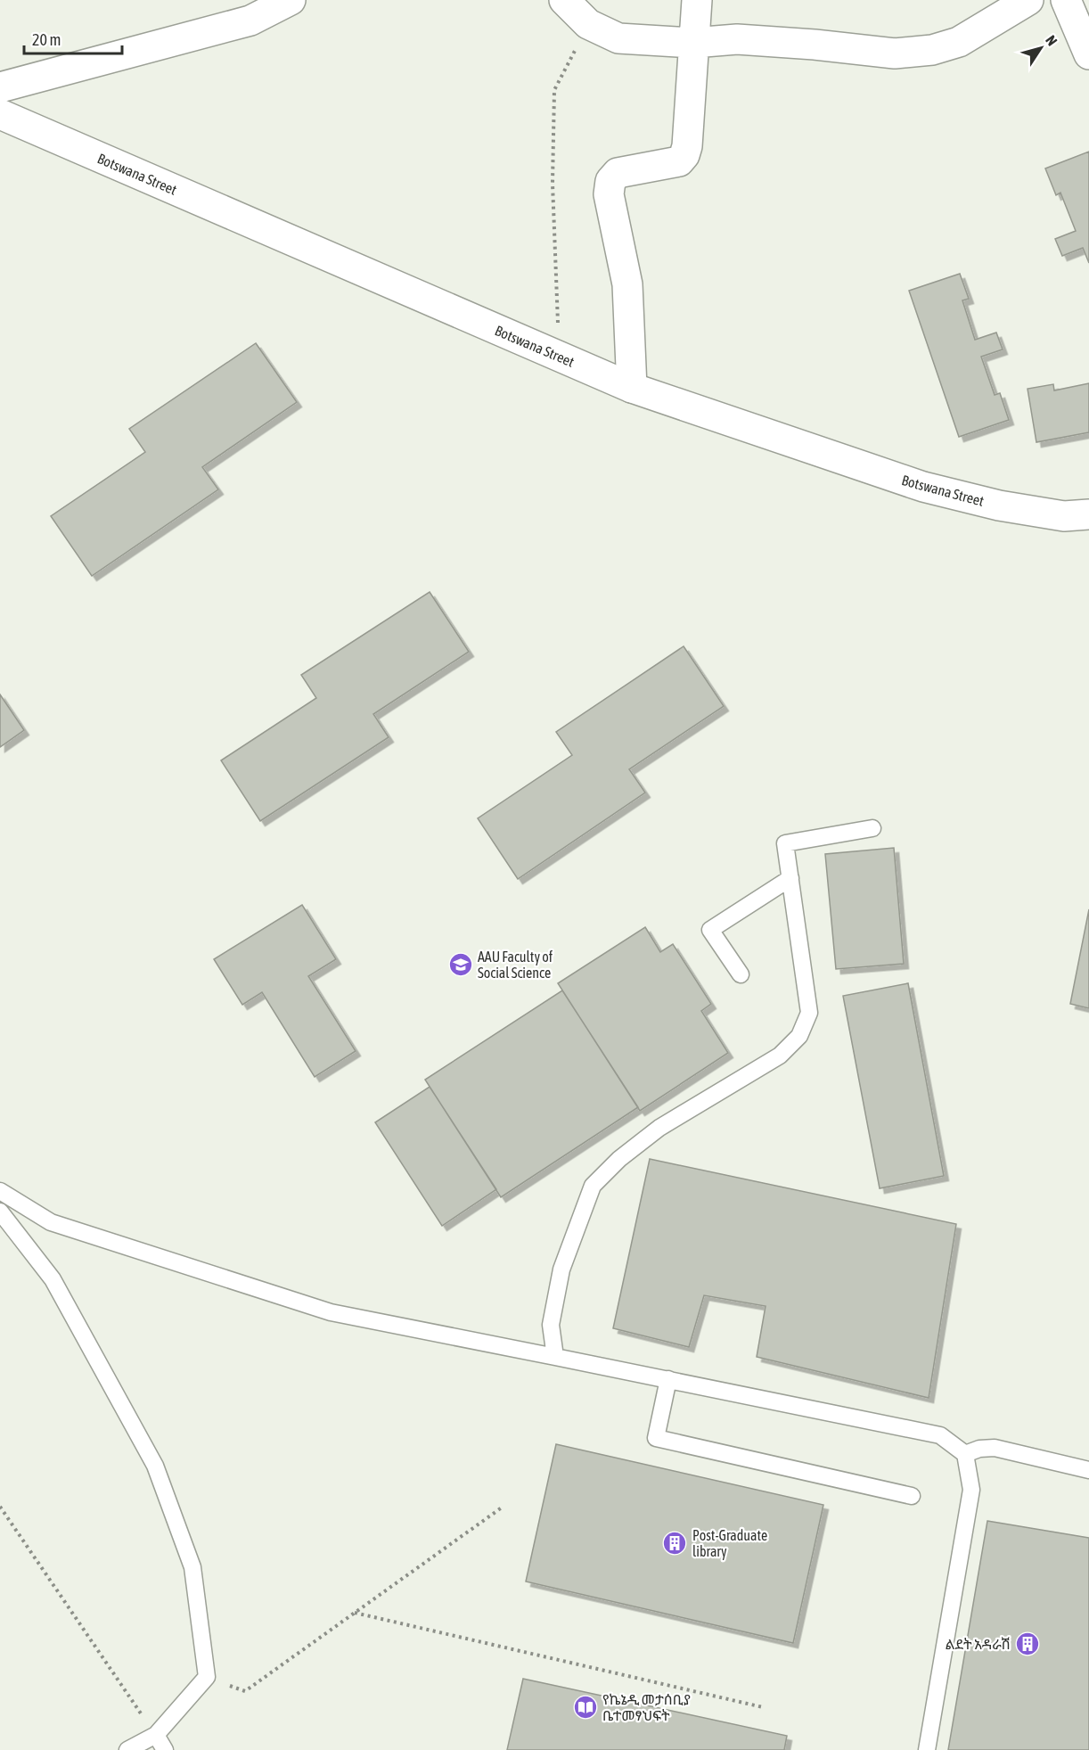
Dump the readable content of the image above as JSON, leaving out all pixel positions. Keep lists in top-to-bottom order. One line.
{"streets":{"street":["Botswana Street"]},"places":{"school or university":["AAU Faculty of Social Science"],"building":["Post-Graduate library","ልደት አዳራሽ"],"library":["የኬኔዲ መታሰቢያ ቤተመፃህፍት"]},"scale_bar":"20 m","north":"top right"}
